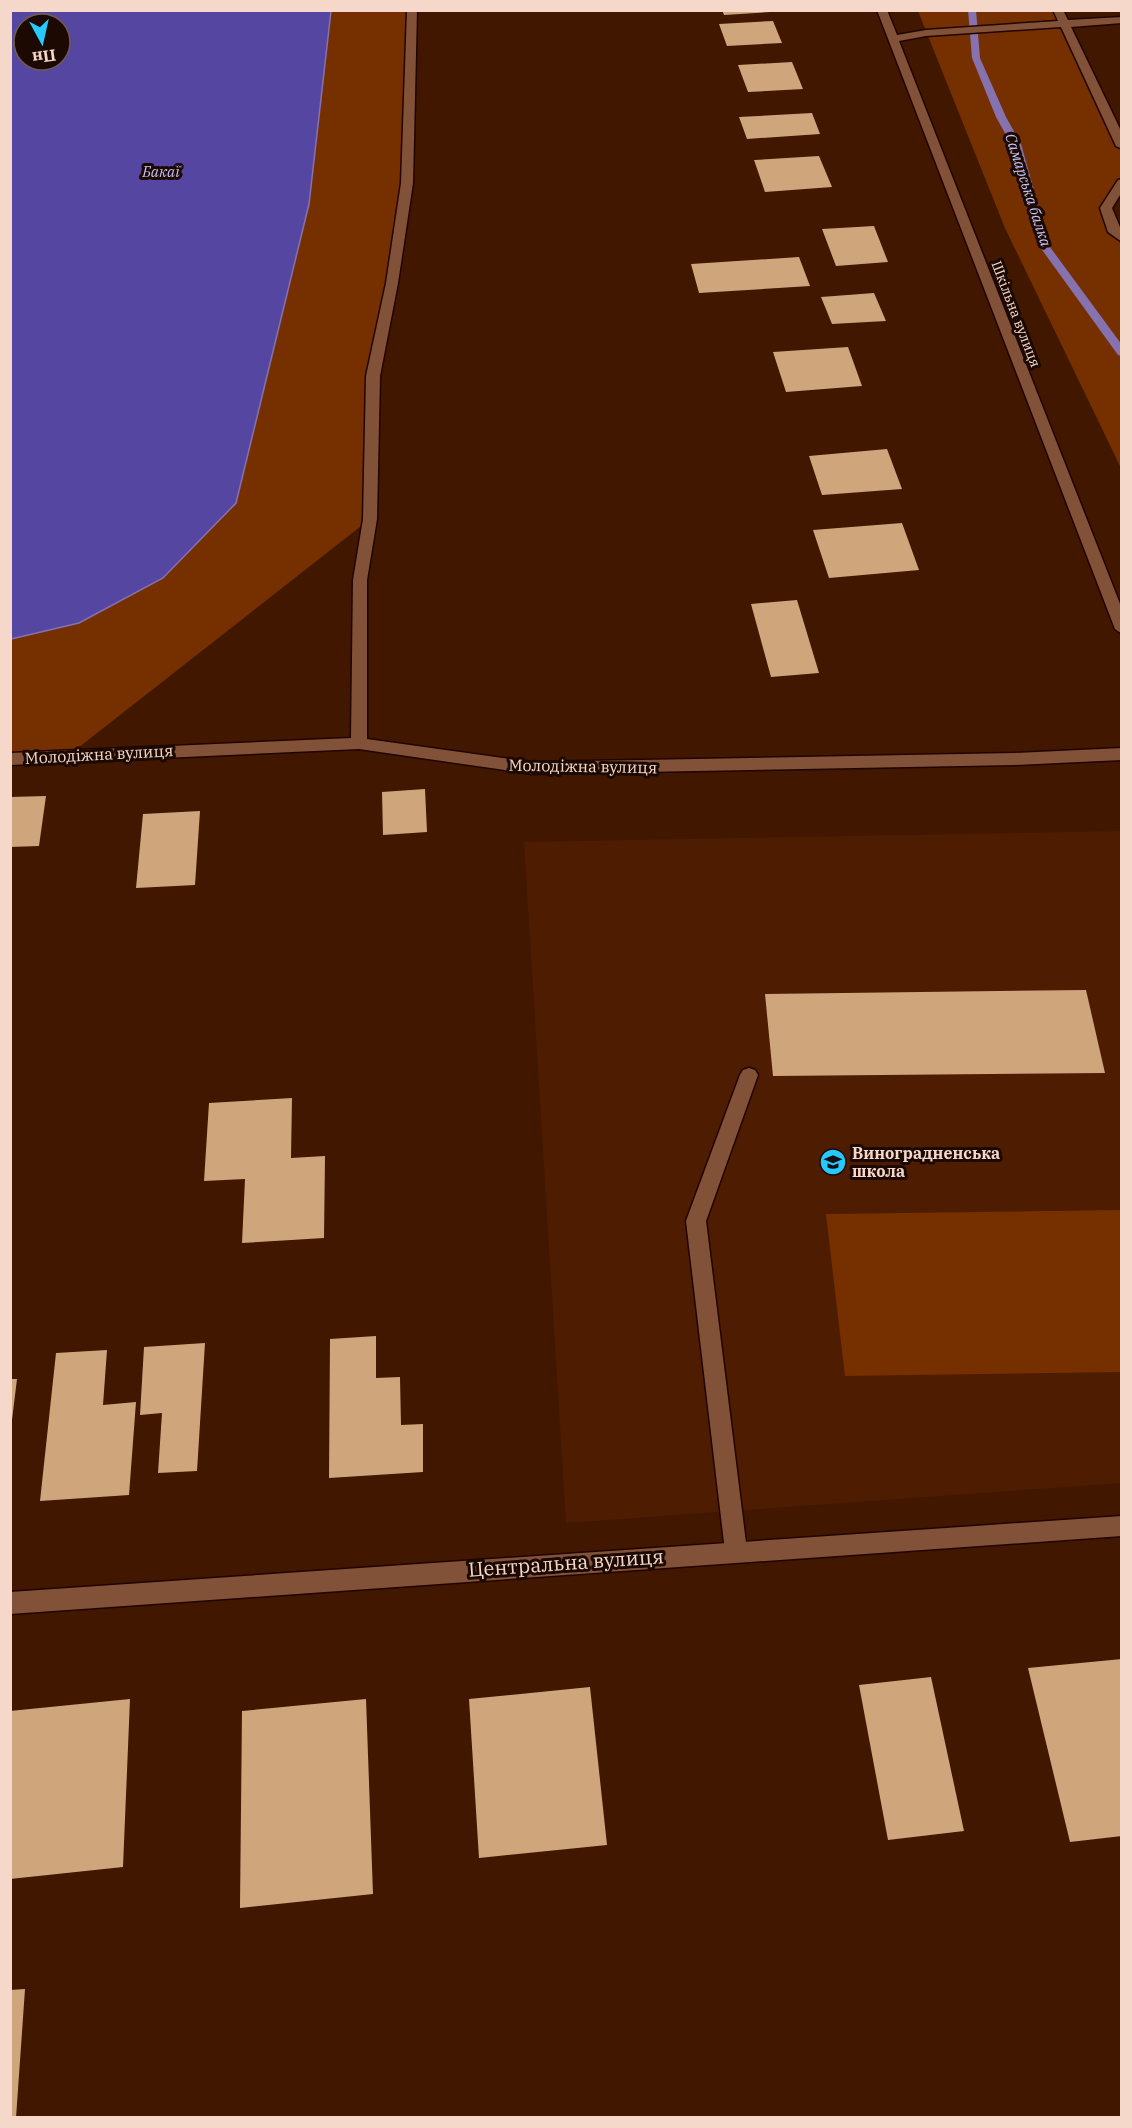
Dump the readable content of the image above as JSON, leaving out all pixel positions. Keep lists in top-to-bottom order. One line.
{"streets":{"street":["Шкільна вулиця","Молодіжна вулиця","Центральна вулиця"]},"water":["Бакаї","Самарська балка"],"places":{"school or university":["Виноградненська школа"]},"north":"bottom"}
